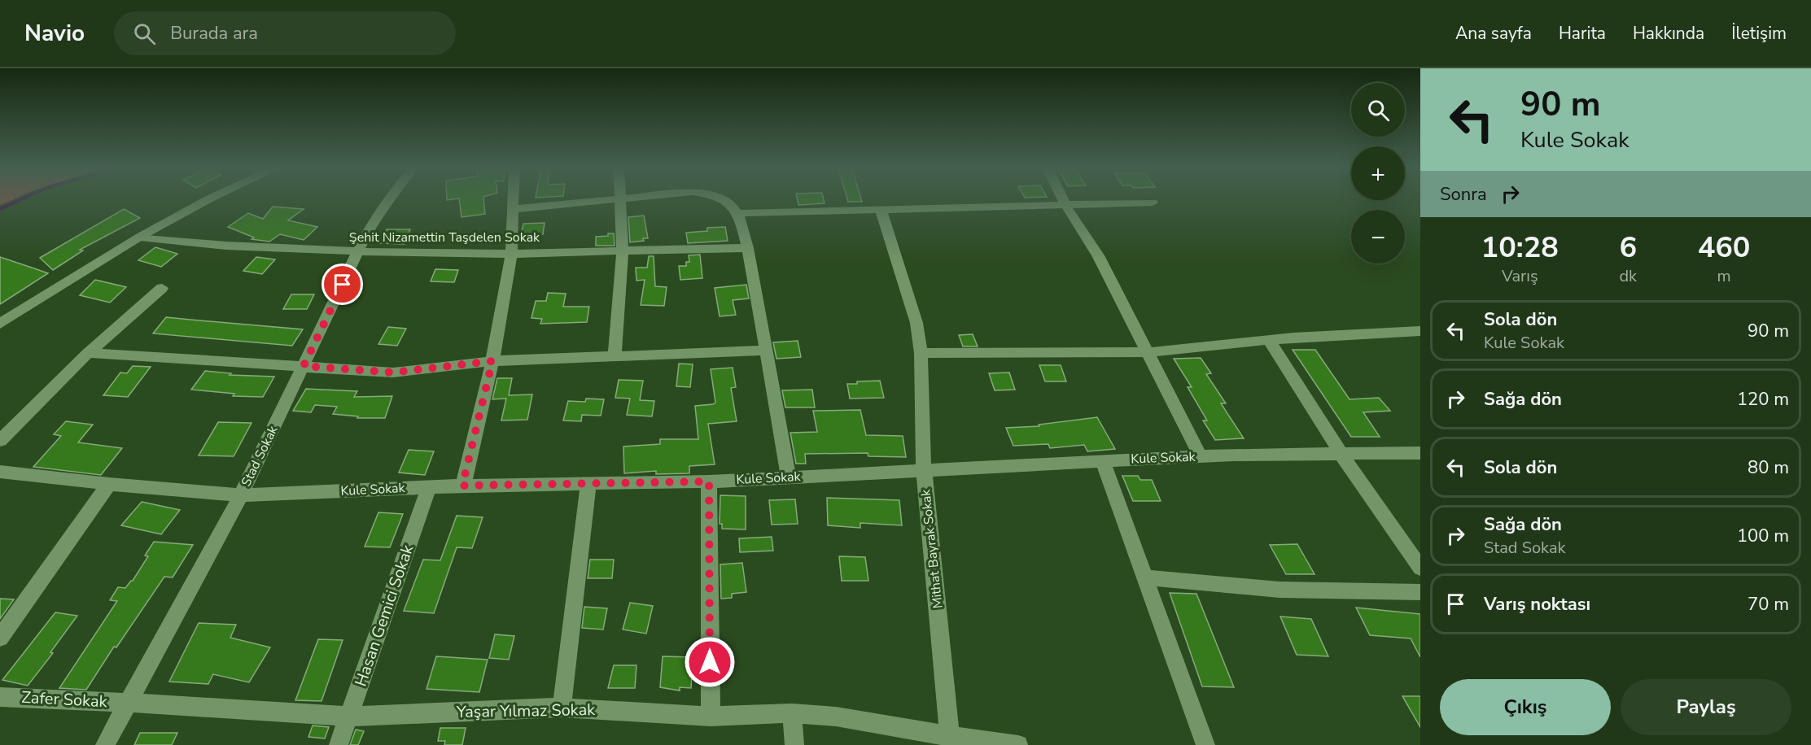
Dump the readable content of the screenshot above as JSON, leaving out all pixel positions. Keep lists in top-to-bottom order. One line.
{"streets":{"street":["Şehit Nizamettin Taşdelen Sokak","Stad Sokak","Kule Sokak","Mithat Bayrak Sokak","Hasan Gemici Sokak","Zafer Sokak","Yaşar Yılmaz Sokak"]},"crossings":[["Şehit Nizamettin Taşdelen Sokak","Stad Sokak"],["Stad Sokak","Kule Sokak"],["Stad Sokak","Zafer Sokak"],["Stad Sokak","Yaşar Yılmaz Sokak"],["Kule Sokak","Mithat Bayrak Sokak"],["Kule Sokak","Hasan Gemici Sokak"],["Mithat Bayrak Sokak","Yaşar Yılmaz Sokak"],["Hasan Gemici Sokak","Yaşar Yılmaz Sokak"],["Zafer Sokak","Yaşar Yılmaz Sokak"]],"page":{"header":"Navio","search":"Burada ara","nav":["Ana sayfa","Harita","Hakkında","İletişim"],"turn":["90 m","Kule Sokak"],"map_buttons":["+","−"],"then":"Sonra","eta":["10:28","Varış","6","dk","460","m"],"list":[{"name":"Sola dön","note":"Kule Sokak","value":"90 m"},{"name":"Sağa dön","value":"120 m"},{"name":"Sola dön","value":"80 m"},{"name":"Sağa dön","note":"Stad Sokak","value":"100 m"},{"name":"Varış noktası","value":"70 m"}],"buttons":["Çıkış","Paylaş"]}}
